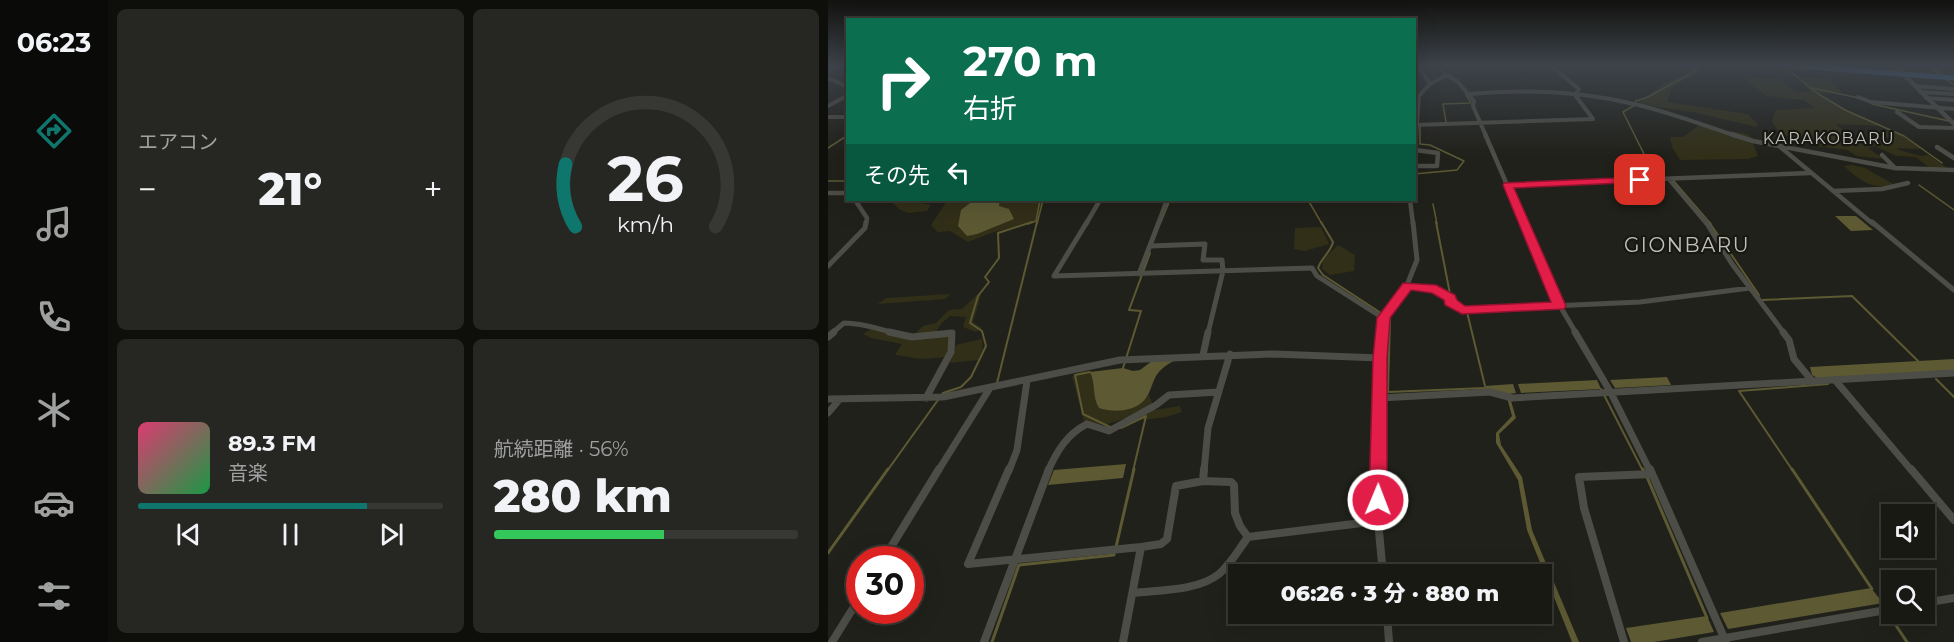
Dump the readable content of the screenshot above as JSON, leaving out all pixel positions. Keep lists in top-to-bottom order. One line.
{"districts":["KARAKOBARU","GIONBARU"],"page":{"tabs":"06:23","tile":["エアコン",["航続距離 · 56%","280 km"]],"turn":["270 m","右折"],"then":"その先","heat":["−","21°","+"],"song":["89.3 FM","音楽"],"limit":"30","trip":"06:26 · 3 分 · 880 m","gauge":["26","km/h"]}}
